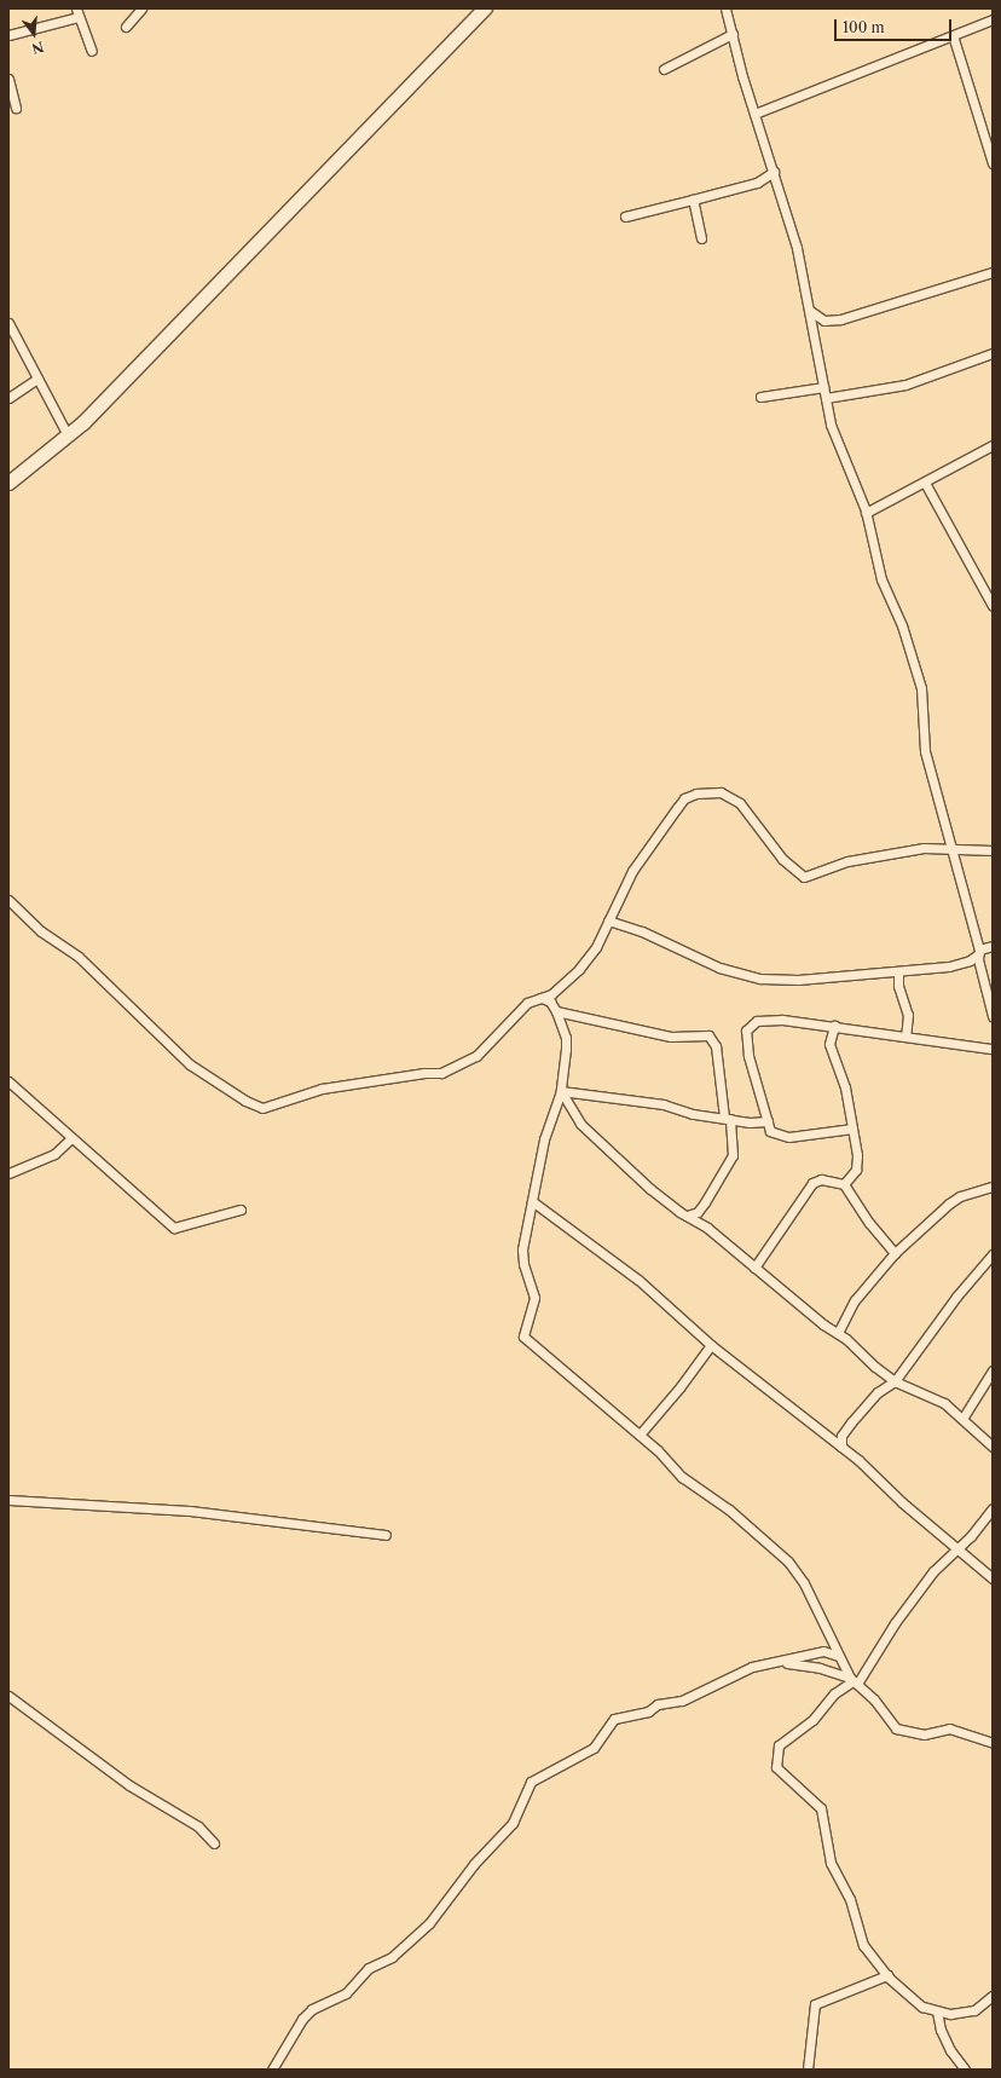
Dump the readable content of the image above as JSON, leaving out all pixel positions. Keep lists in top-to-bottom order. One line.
{"scale_bar":"100 m","north":"bottom"}
